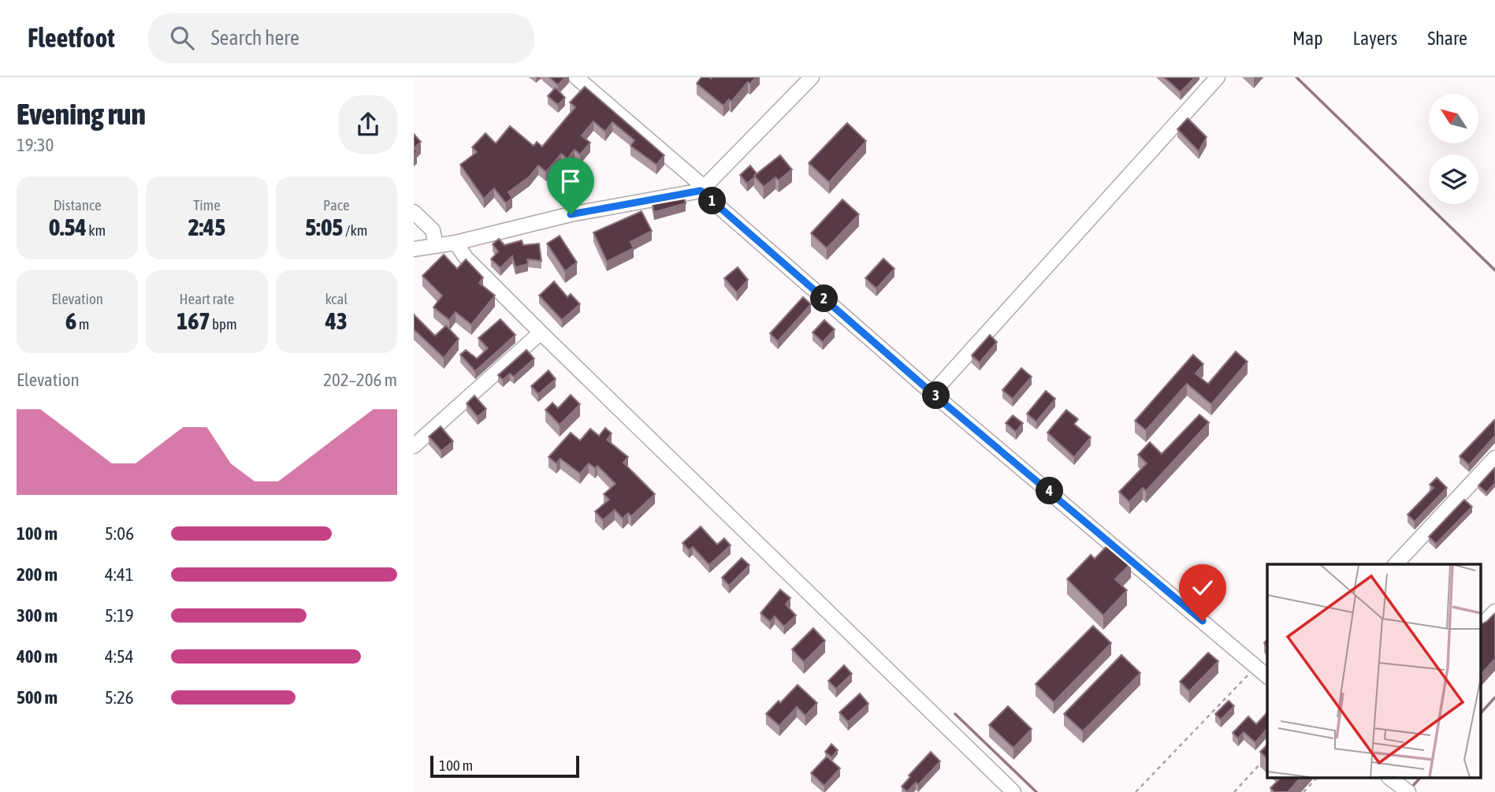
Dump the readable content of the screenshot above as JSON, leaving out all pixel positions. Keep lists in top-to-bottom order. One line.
{"scale_bar":"100 m","north":"top left","page":{"header":"Fleetfoot","search":"Search here","nav":["Map","Layers","Share"],"heading":["Evening run","19:30"],"stats":[["Distance","0.54 km"],["Time","2:45"],["Pace","5:05 /km"],["Elevation","6 m"],["Heart rate","167 bpm"],["kcal","43"]],"pins":["1","2","3","4"],"chart":["Elevation","202–206 m"],"list":[{"name":"100 m","note":"5:06"},{"name":"200 m","note":"4:41"},{"name":"300 m","note":"5:19"},{"name":"400 m","note":"4:54"},{"name":"500 m","note":"5:26"}],"scale":"100 m"}}
